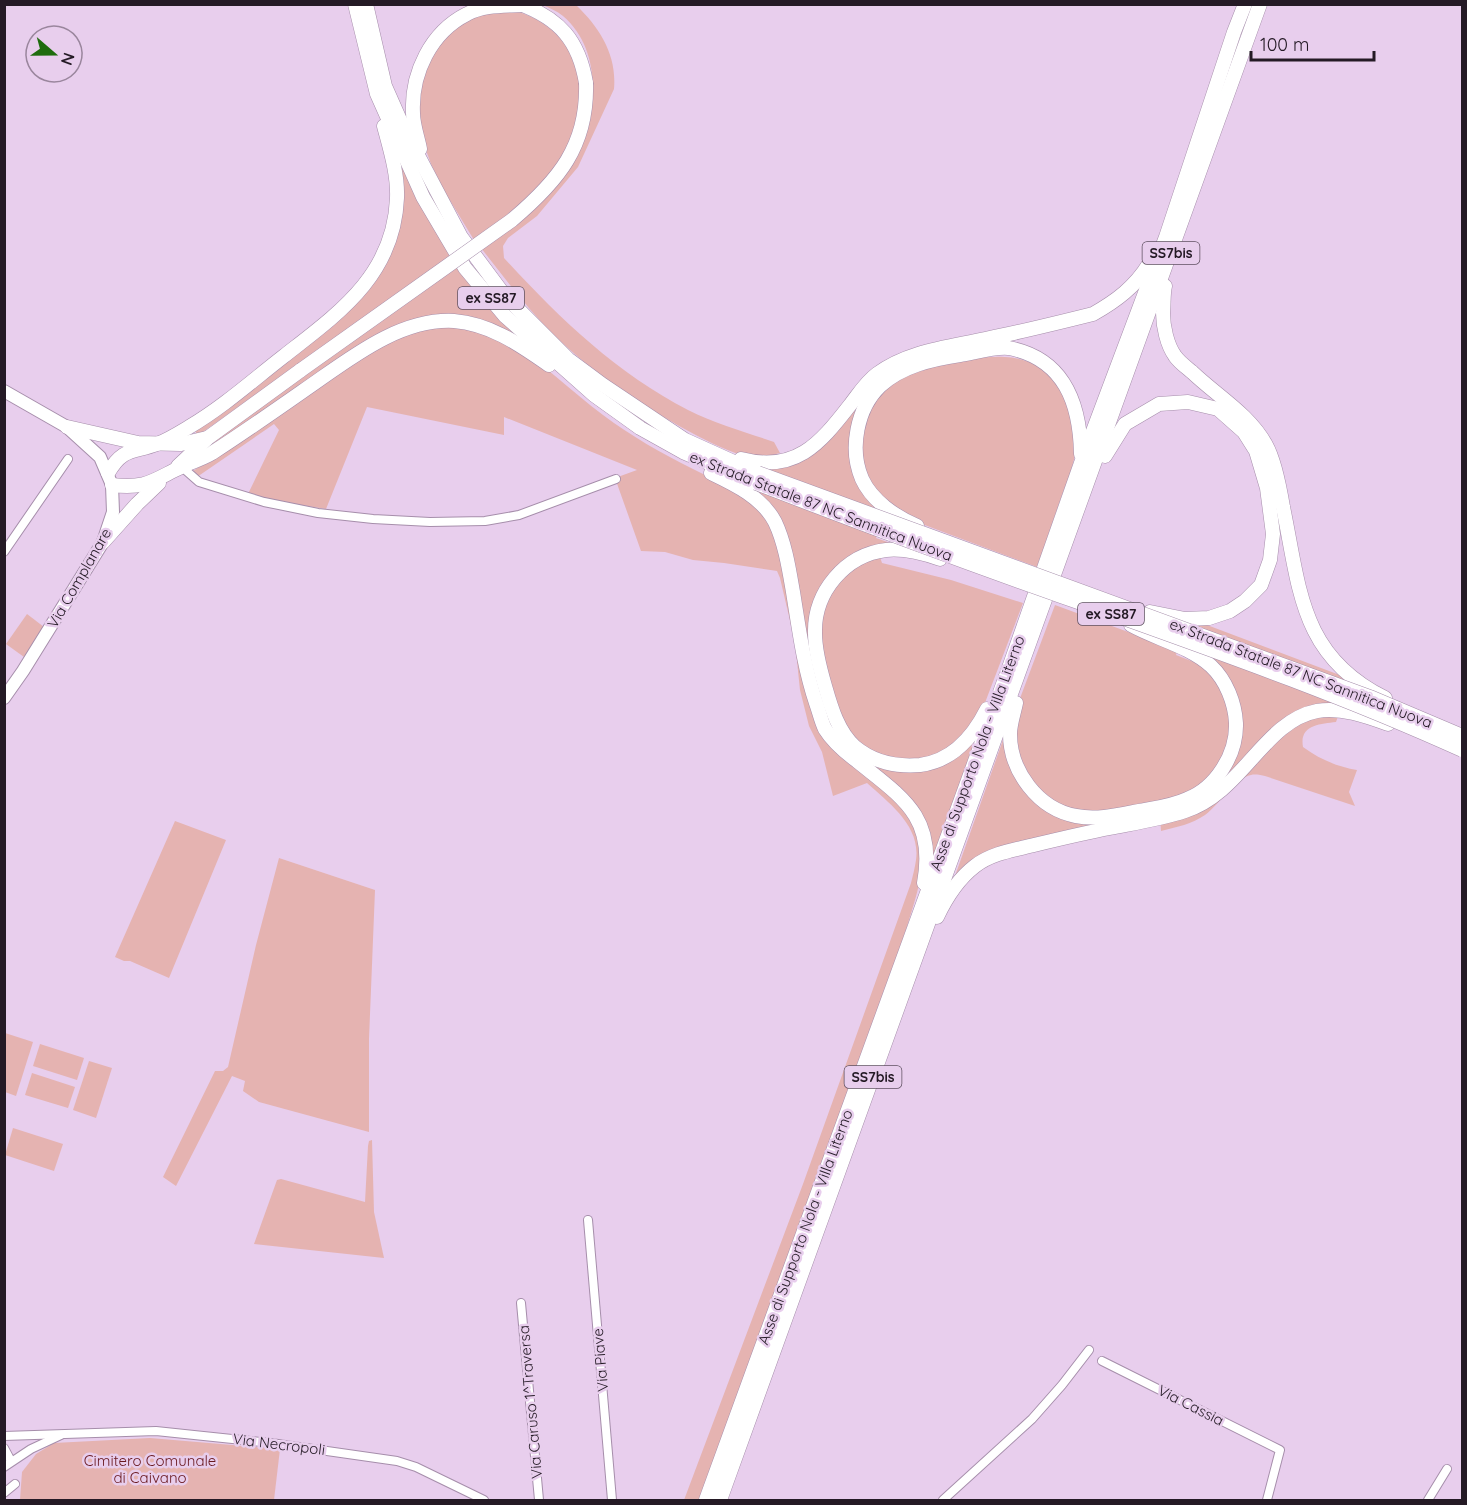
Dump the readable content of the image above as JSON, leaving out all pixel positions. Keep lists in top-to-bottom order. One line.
{"streets":{"highway":["SS7bis","ex SS87","ex Strada Statale 87 NC Sannitica Nuova","Asse di Supporto Nola - Villa Literno"],"main road":["Via Complanare"],"street":["Via Piave","Via Caruso 1^Traversa","Via Cassia","Via Necropoli"]},"parks":["Cimitero Comunale di Caivano"],"scale_bar":"100 m","north":"right"}
